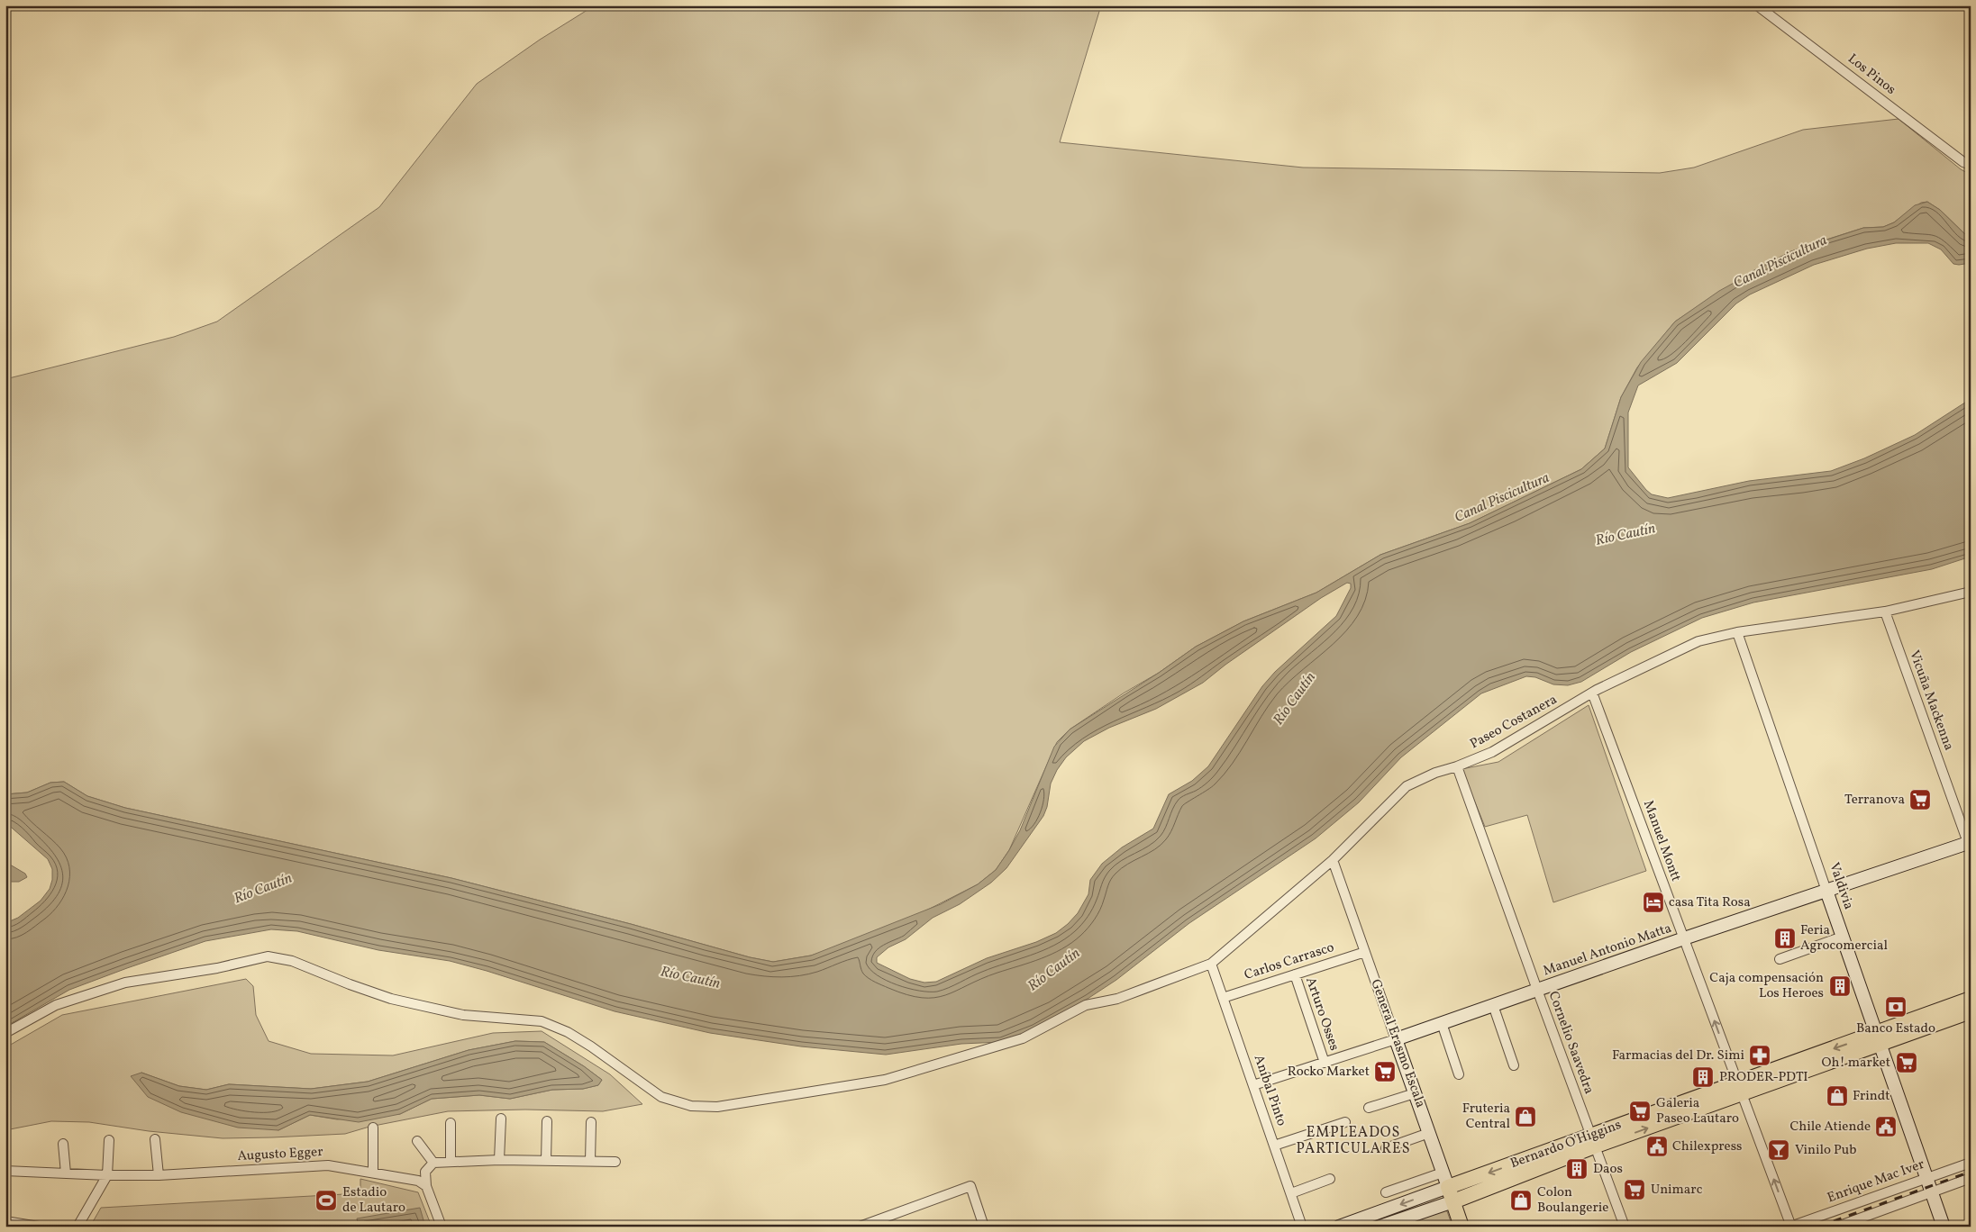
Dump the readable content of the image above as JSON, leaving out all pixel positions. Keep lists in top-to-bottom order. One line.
{"streets":{"main road":["General Erasmo Escala","Bernardo O'Higgins"],"street":["Los Pinos","Vicuña Mackenna","Paseo Costanera","Manuel Montt","Valdivia","Manuel Antonio Matta","Carlos Carrasco","Arturo Osses","Cornelio Saavedra","Aníbal Pinto","Augusto Egger","Enrique Mac Iver"]},"crossings":[["Vicuña Mackenna","Paseo Costanera"],["Vicuña Mackenna","Manuel Antonio Matta"],["Paseo Costanera","Manuel Montt"],["Paseo Costanera","Valdivia"],["Paseo Costanera","Cornelio Saavedra"],["Paseo Costanera","General Erasmo Escala"],["Paseo Costanera","Aníbal Pinto"],["Manuel Montt","Manuel Antonio Matta"],["Manuel Montt","Bernardo O'Higgins"],["Manuel Montt","Enrique Mac Iver"],["Valdivia","Manuel Antonio Matta"],["Valdivia","Bernardo O'Higgins"],["Valdivia","Enrique Mac Iver"],["Manuel Antonio Matta","Arturo Osses"],["Manuel Antonio Matta","Cornelio Saavedra"],["Manuel Antonio Matta","General Erasmo Escala"],["Manuel Antonio Matta","Aníbal Pinto"],["Carlos Carrasco","Arturo Osses"],["Carlos Carrasco","General Erasmo Escala"],["Carlos Carrasco","Aníbal Pinto"],["Cornelio Saavedra","Bernardo O'Higgins"],["General Erasmo Escala","Bernardo O'Higgins"]],"one_way":["Manuel Montt"],"districts":["EMPLEADOS PARTICULARES"],"water":["Canal Piscicultura","Río Cautín"],"places":{"supermarket":["Terranova","Oh! market","Rocko Market","Galeria Paseo Lautaro","Unimarc"],"hotel":["casa Tita Rosa"],"building":["Feria Agrocomercial","Caja compensación Los Heroes","PRODER-PDTI","Daos"],"bank":["Banco Estado"],"pharmacy":["Farmacias del Dr. Simi"],"shop":["Frindt","Fruteria Central","Colon Boulangerie"],"public building":["Chile Atiende","Chilexpress"],"bar":["Vinilo Pub"],"sports":["Estadio de Lautaro"]}}
